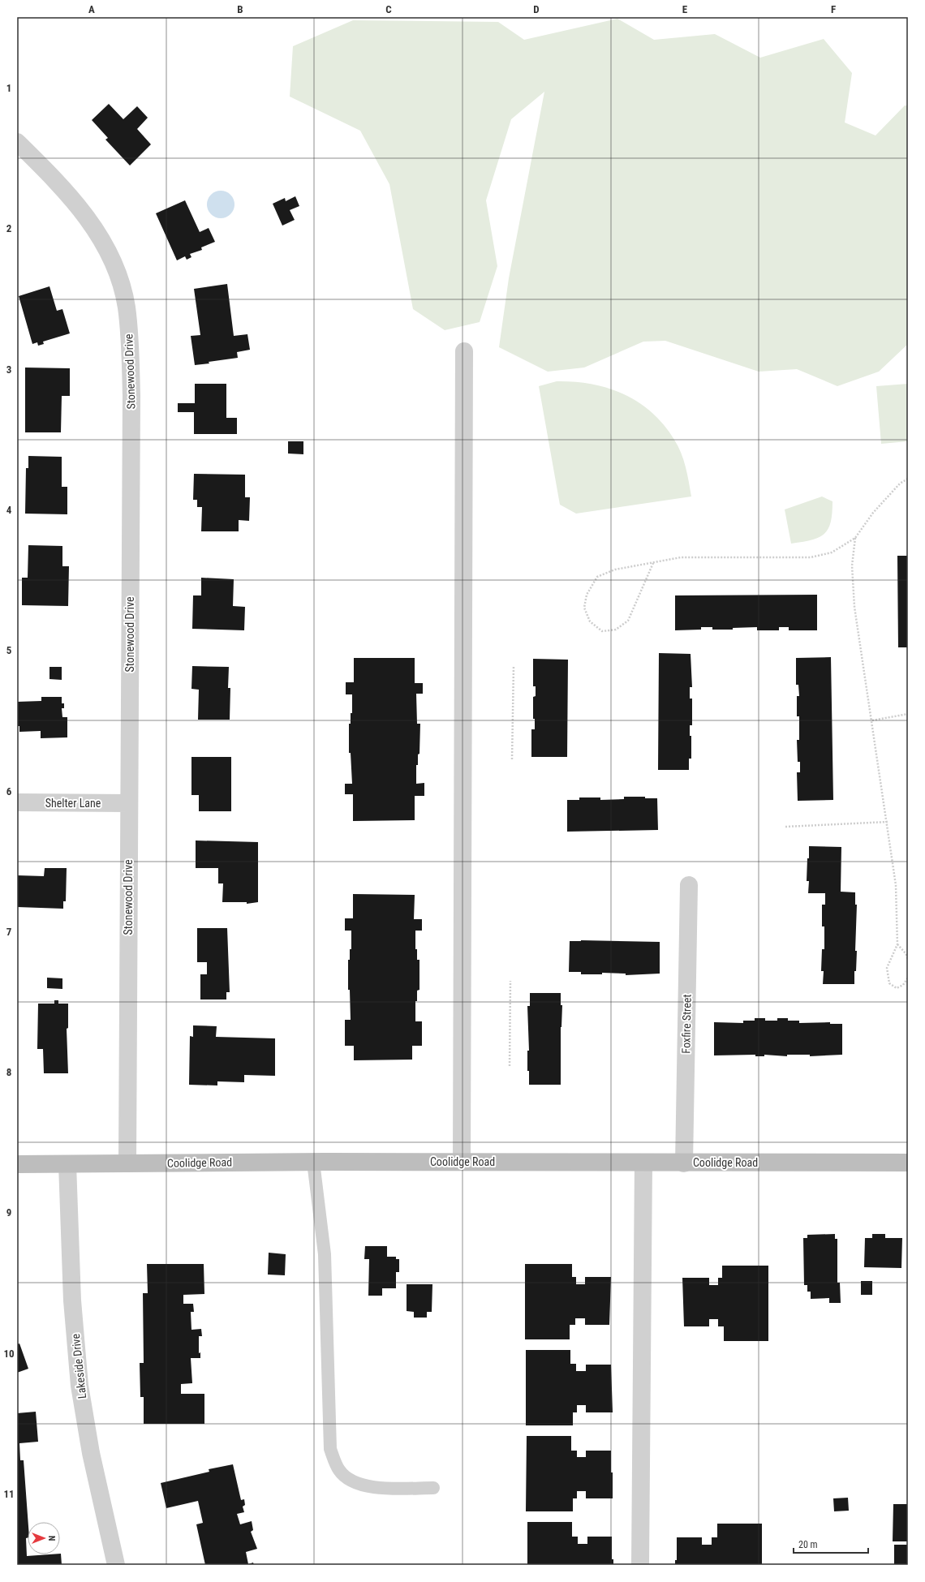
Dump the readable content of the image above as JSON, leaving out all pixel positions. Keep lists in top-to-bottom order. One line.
{"streets":{"street":["Stonewood Drive","Shelter Lane","Foxfire Street","Coolidge Road","Lakeside Drive"]},"crossings":[["Stonewood Drive","Shelter Lane"],["Stonewood Drive","Coolidge Road"],["Foxfire Street","Coolidge Road"],["Coolidge Road","Lakeside Drive"]],"scale_bar":"20 m","north":"right","grid":{"columns":["A","B","C","D","E","F"],"rows":["1","2","3","4","5","6","7","8","9","10","11"]}}
